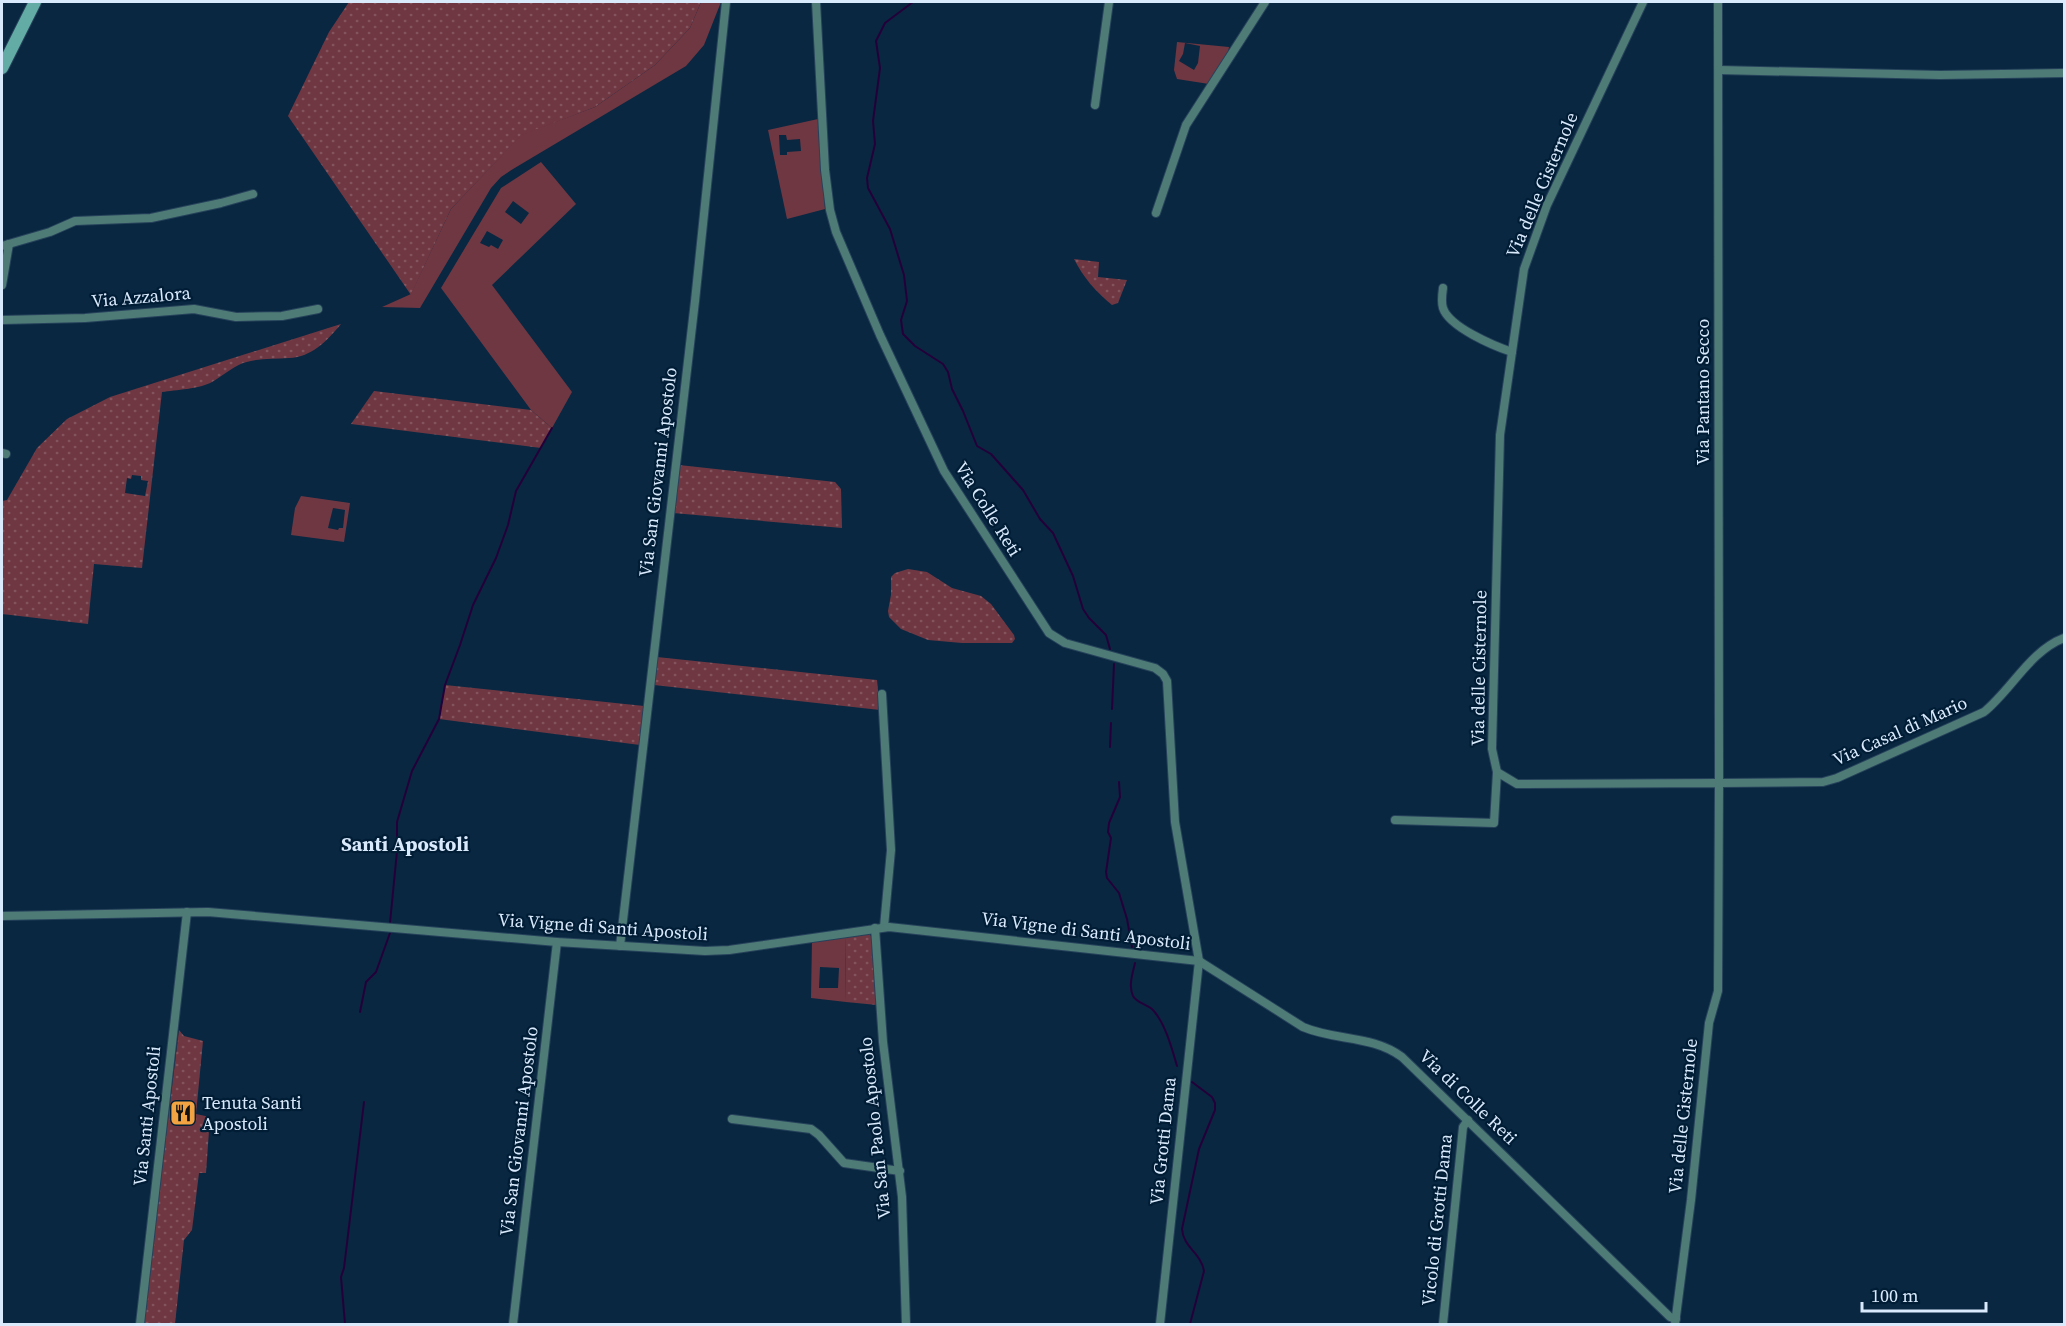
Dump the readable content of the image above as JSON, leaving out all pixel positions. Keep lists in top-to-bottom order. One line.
{"streets":{"street":["Via delle Cisternole","Via Azzalora","Via Pantano Secco","Via San Giovanni Apostolo","Via Colle Reti","Via Casal di Mario","Via Vigne di Santi Apostoli","Via di Colle Reti","Via Santi Apostoli","Via San Paolo Apostolo","Via Grotti Dama","Vicolo di Grotti Dama"]},"crossings":[["Via delle Cisternole","Via Pantano Secco"],["Via delle Cisternole","Via Casal di Mario"],["Via delle Cisternole","Via di Colle Reti"],["Via Pantano Secco","Via Casal di Mario"],["Via San Giovanni Apostolo","Via Vigne di Santi Apostoli"],["Via Colle Reti","Via Vigne di Santi Apostoli"],["Via Colle Reti","Via di Colle Reti"],["Via Colle Reti","Via Grotti Dama"],["Via Vigne di Santi Apostoli","Via di Colle Reti"],["Via Vigne di Santi Apostoli","Via Santi Apostoli"],["Via Vigne di Santi Apostoli","Via San Paolo Apostolo"],["Via Vigne di Santi Apostoli","Via Grotti Dama"],["Via di Colle Reti","Via Grotti Dama"],["Via di Colle Reti","Vicolo di Grotti Dama"]],"districts":["Santi Apostoli"],"places":{"restaurant":["Tenuta Santi Apostoli"]},"scale_bar":"100 m"}
